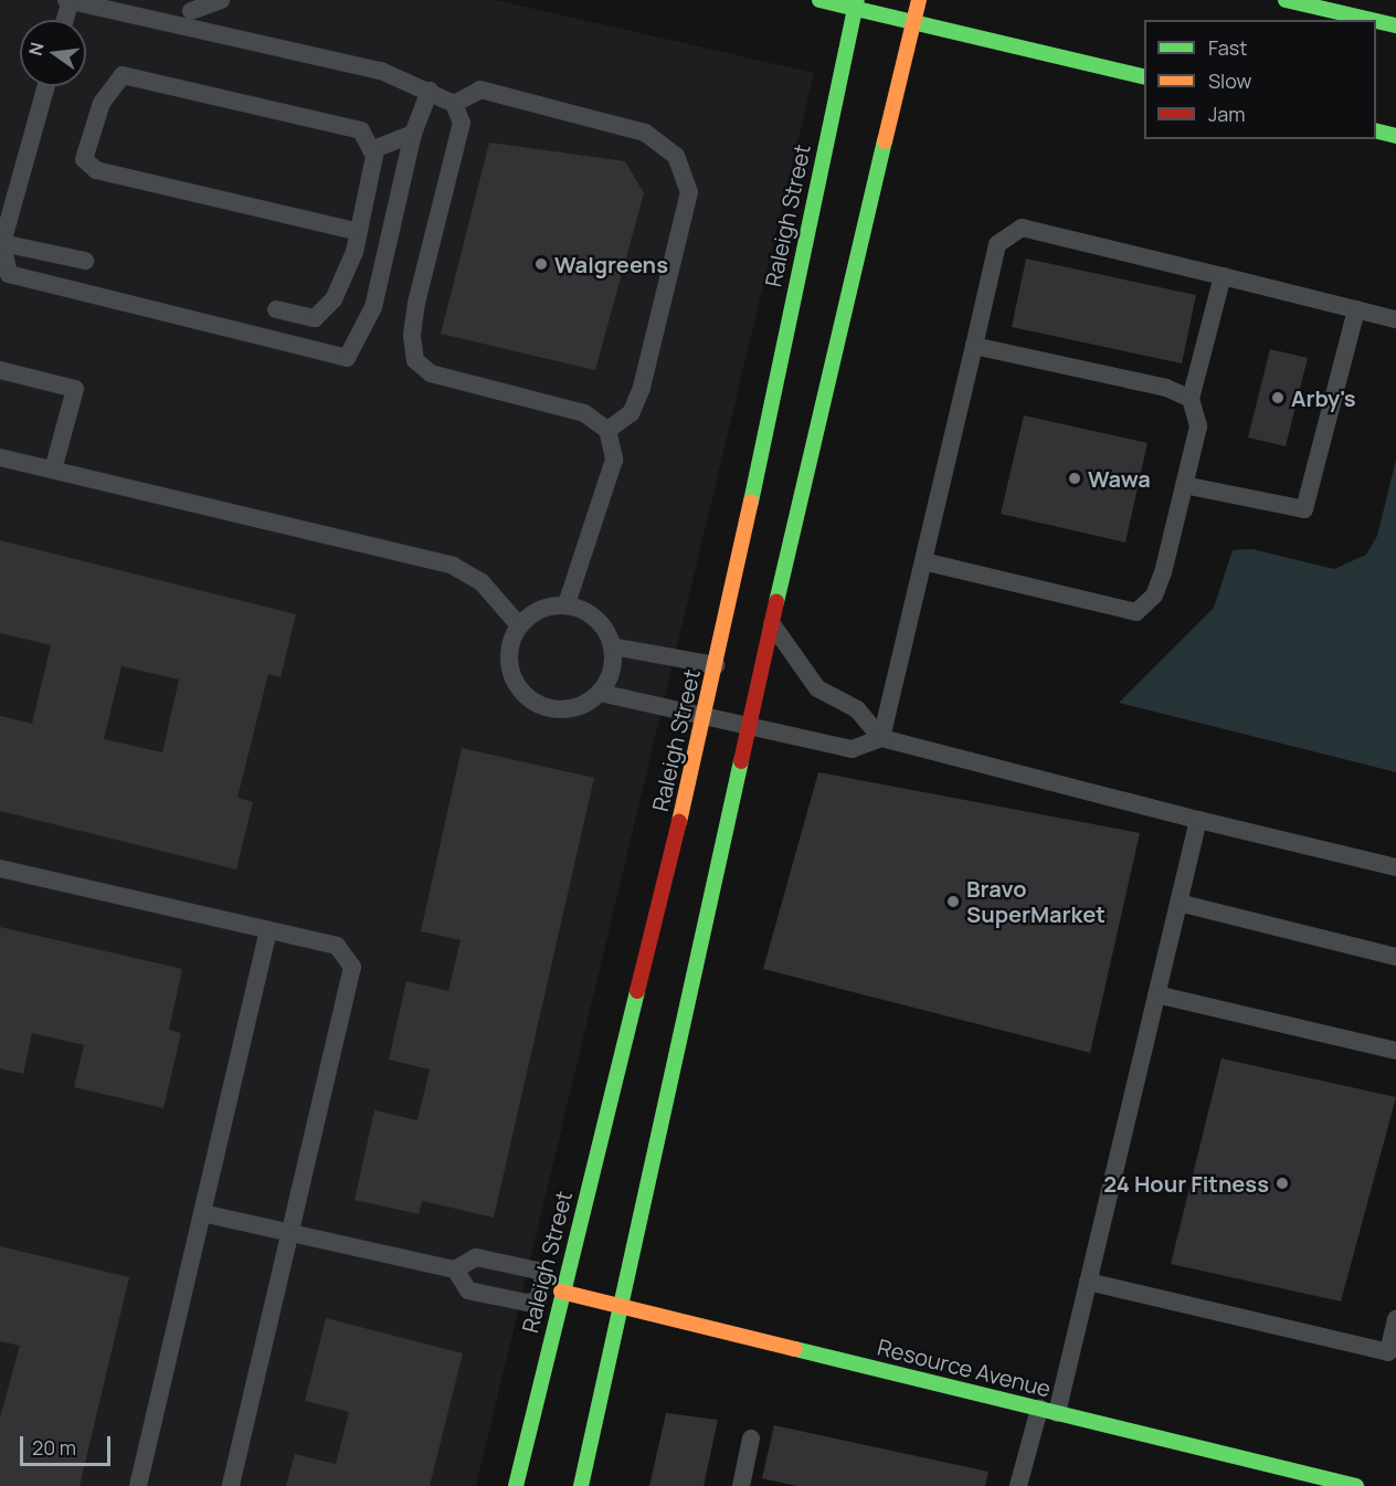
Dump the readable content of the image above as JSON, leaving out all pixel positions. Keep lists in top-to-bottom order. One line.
{"streets":{"street":["Raleigh Street","Resource Avenue"]},"crossings":[["Raleigh Street","Resource Avenue"]],"places":["Walgreens","Arby's","Wawa","Bravo SuperMarket","24 Hour Fitness"],"legend":["Fast","Slow","Jam"],"scale_bar":"20 m","north":"left"}
